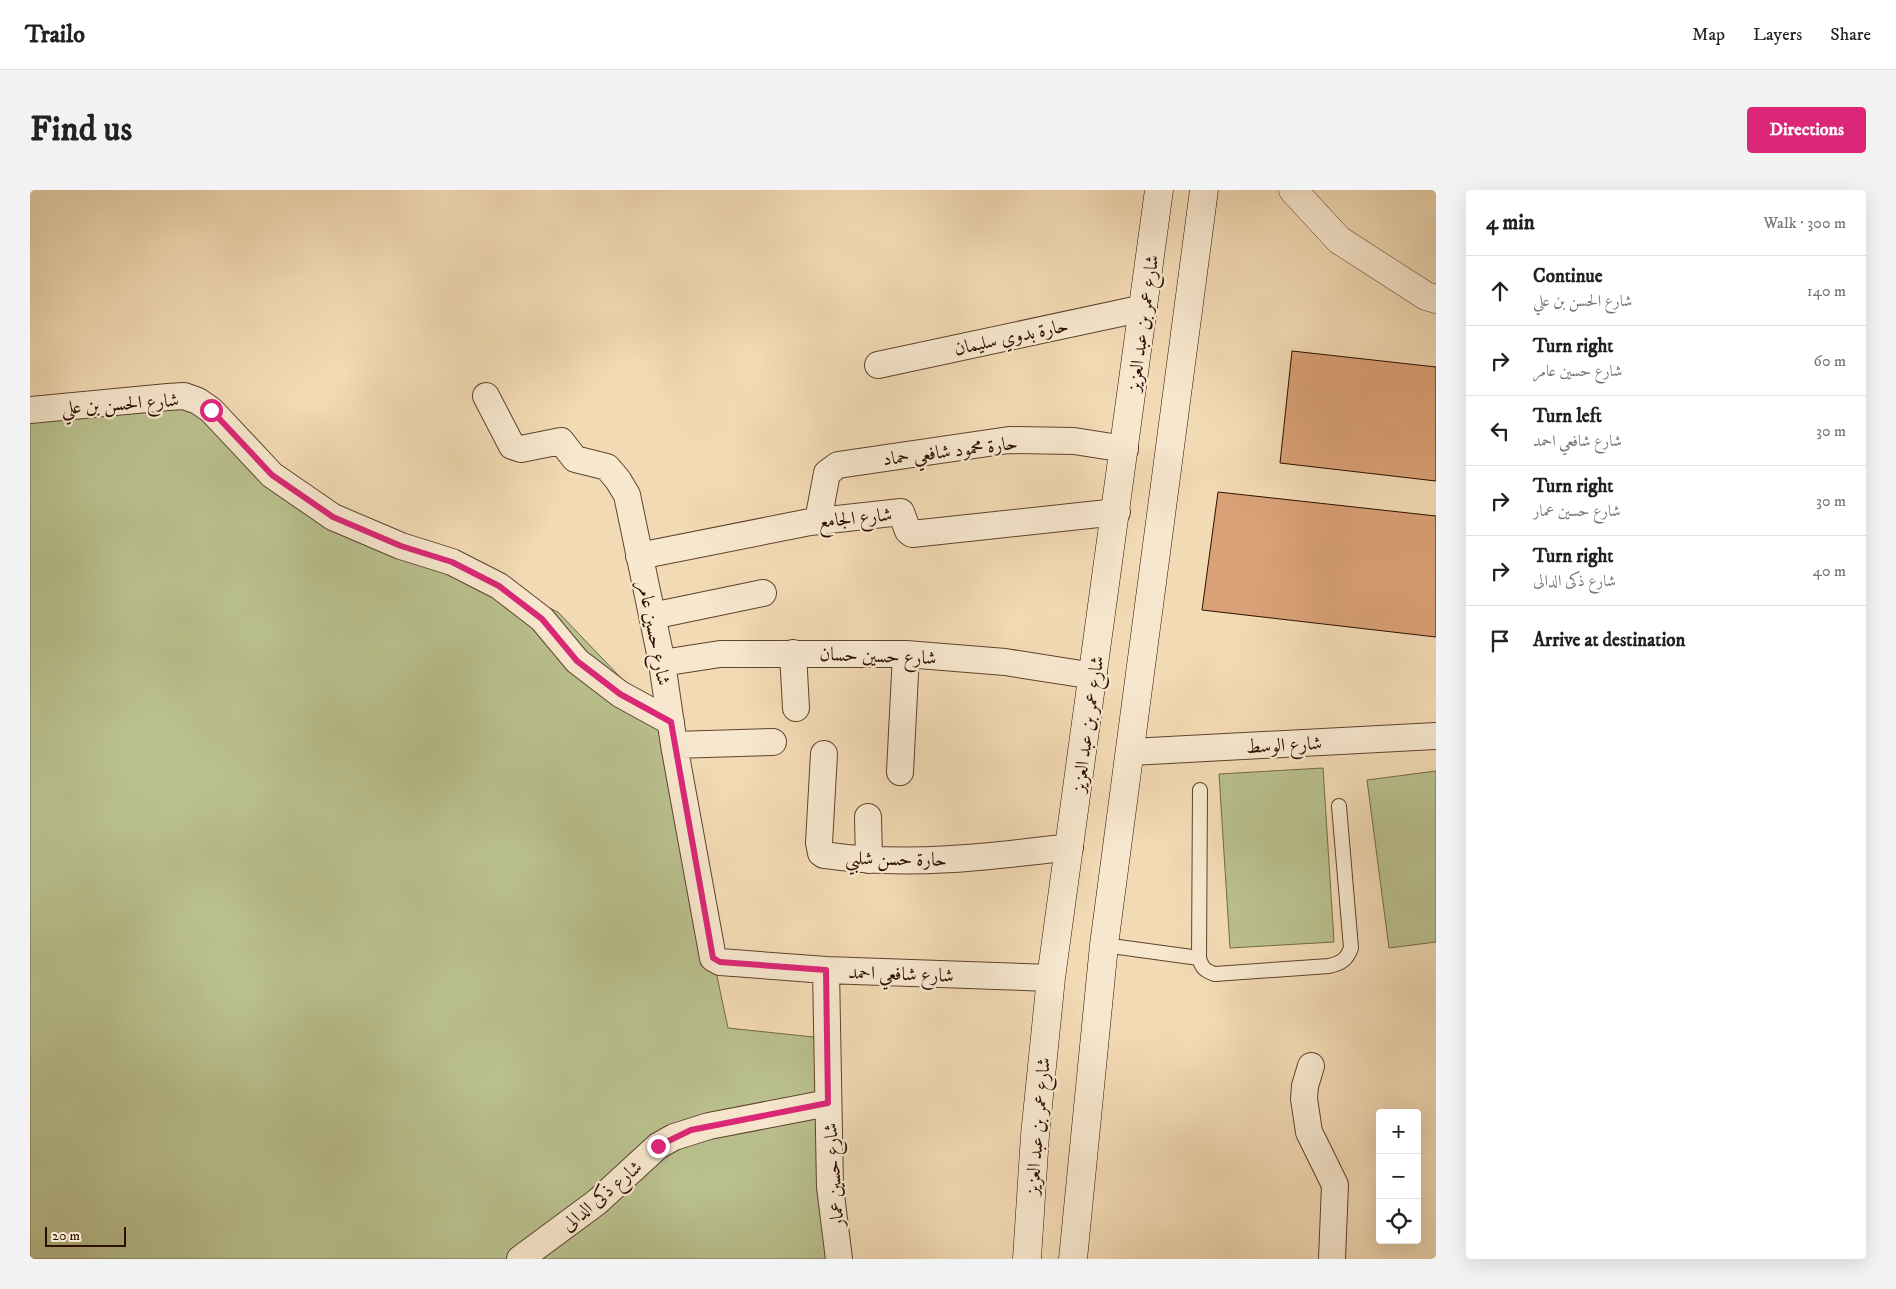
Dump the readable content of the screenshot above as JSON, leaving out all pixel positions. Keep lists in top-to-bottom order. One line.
{"streets":{"main road":["شارع عمر بن عبد العزيز"],"street":["حارة بدوي سليمان","شارع الحسن بن علي","حارة محمود شافعي حماد","شارع الجامع","شارع حسين عامر","شارع حسين حسان","شارع الوسط","حارة حسن شلبي","شارع شافعي احمد","شارع حسين عمار","شارع ذكى الدالى"]},"crossings":[["شارع عمر بن عبد العزيز","حارة بدوي سليمان"],["شارع عمر بن عبد العزيز","حارة محمود شافعي حماد"],["شارع عمر بن عبد العزيز","شارع الجامع"],["شارع عمر بن عبد العزيز","شارع حسين حسان"],["شارع عمر بن عبد العزيز","حارة حسن شلبي"],["شارع عمر بن عبد العزيز","شارع شافعي احمد"],["شارع الحسن بن علي","شارع حسين عامر"],["حارة محمود شافعي حماد","شارع الجامع"],["شارع الجامع","شارع حسين عامر"],["شارع حسين عامر","شارع حسين حسان"],["شارع حسين عامر","شارع شافعي احمد"],["شارع شافعي احمد","شارع حسين عمار"],["شارع حسين عمار","شارع ذكى الدالى"]],"scale_bar":"20 m","page":{"header":"Trailo","nav":["Map","Layers","Share"],"buttons":"Directions","title":"Find us","heading":["4 min","Walk · 300 m"],"list":[["Continue","شارع الحسن بن علي","140 m"],["Turn right","شارع حسين عامر","60 m"],["Turn left","شارع شافعي احمد","30 m"],["Turn right","شارع حسين عمار","30 m"],["Turn right","شارع ذكى الدالى","40 m"],"Arrive at destination"],"map_buttons":["+","−"],"scale":"20 m"}}
